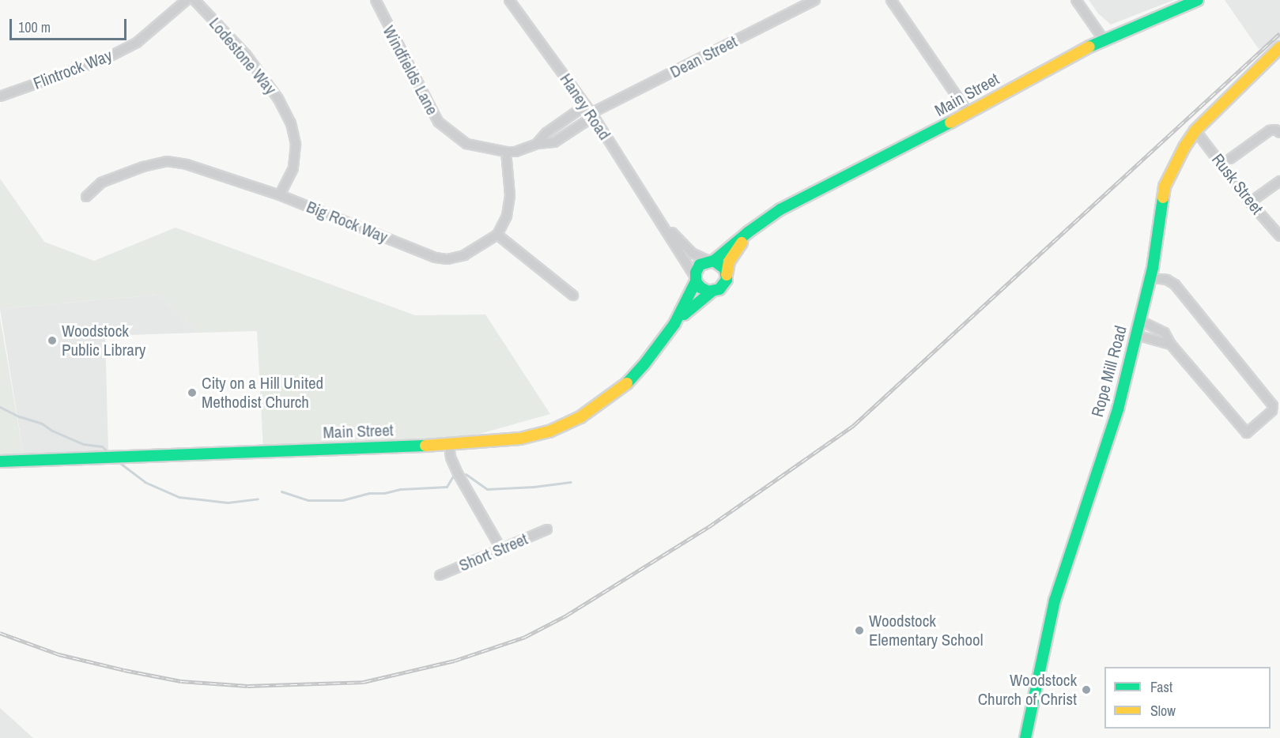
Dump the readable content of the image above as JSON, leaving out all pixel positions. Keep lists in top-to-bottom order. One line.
{"streets":{"main road":["Main Street","Rope Mill Road"],"street":["Lodestone Way","Dean Street","Flintrock Way","Windfields Lane","Haney Road","Rusk Street","Big Rock Way","Short Street"]},"crossings":[["Lodestone Way","Big Rock Way"],["Dean Street","Haney Road"],["Main Street","Haney Road"],["Rusk Street","Rope Mill Road"]],"places":["Woodstock Public Library","City on a Hill United Methodist Church","Woodstock Elementary School","Woodstock Church of Christ"],"legend":["Fast","Slow"],"scale_bar":"100 m"}
